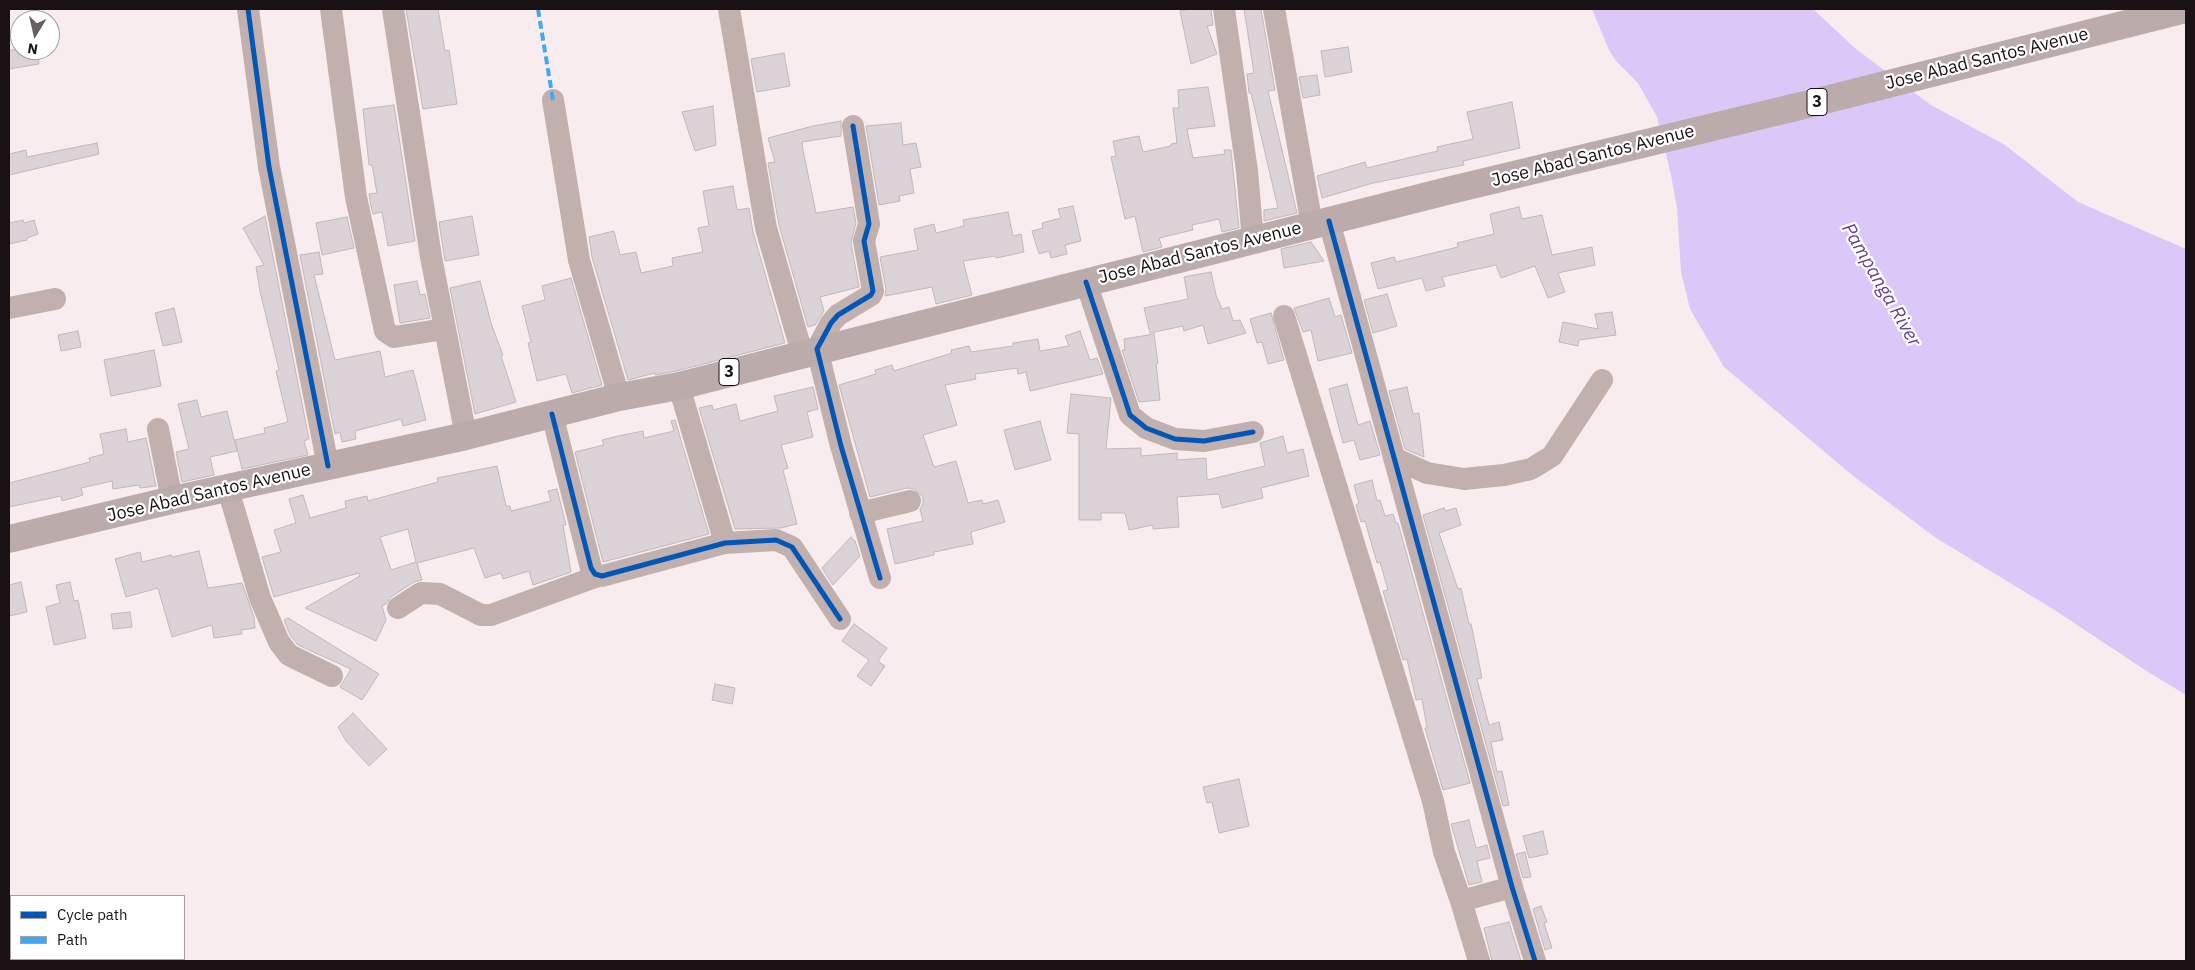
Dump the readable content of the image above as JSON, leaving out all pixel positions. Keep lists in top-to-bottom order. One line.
{"streets":{"highway":["Jose Abad Santos Avenue","3"]},"water":["Pampanga River"],"legend":["Cycle path","Path"],"north":"bottom"}
